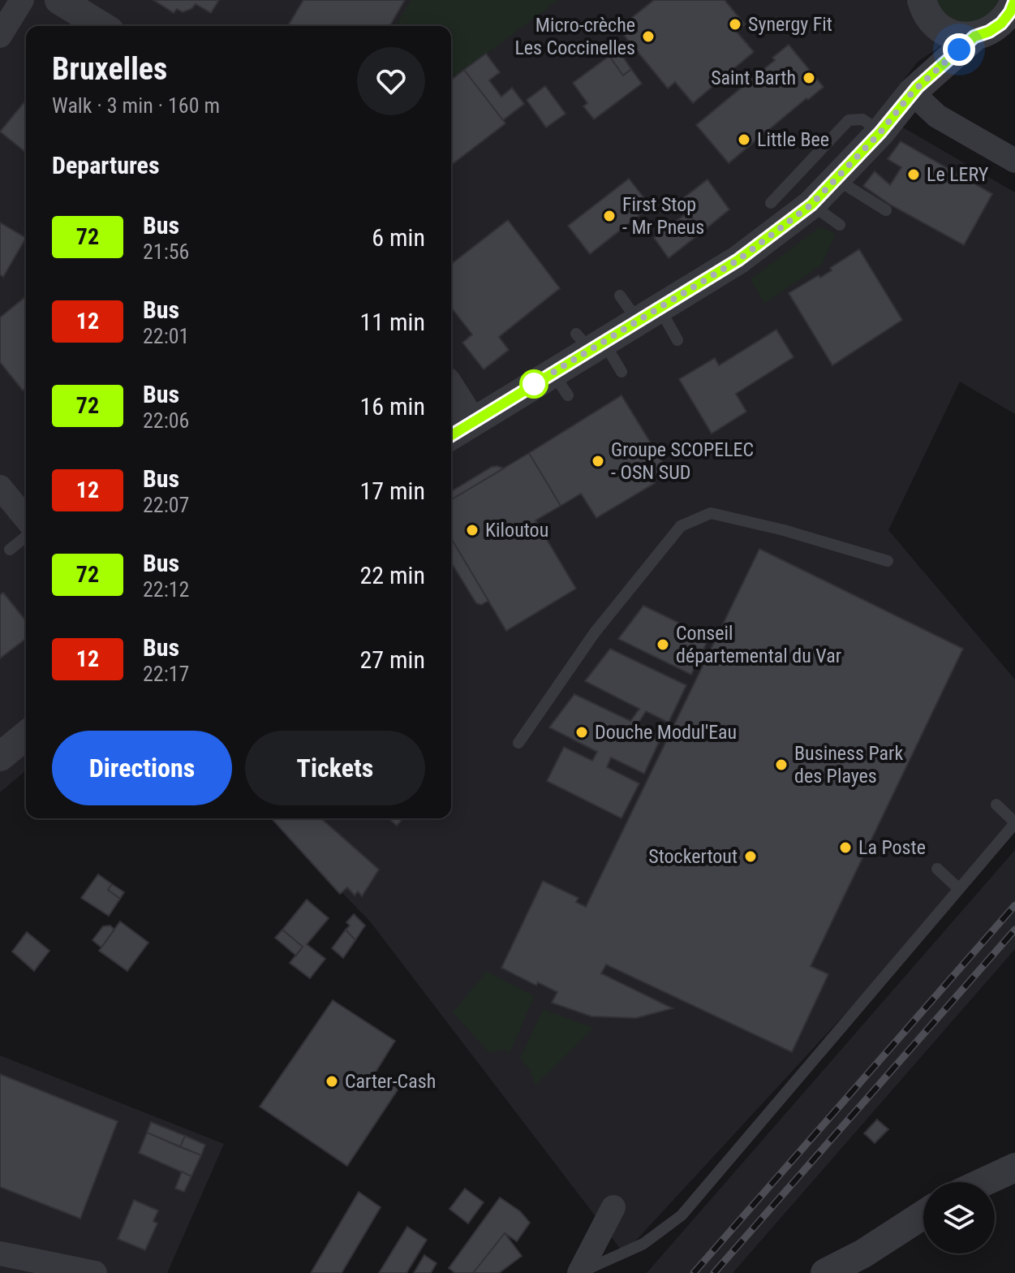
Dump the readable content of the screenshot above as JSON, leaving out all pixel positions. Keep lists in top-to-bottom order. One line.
{"places":["Synergy Fit","Micro-crèche Les Coccinelles","Saint Barth","Little Bee","Le LERY","First Stop - Mr Pneus","Groupe SCOPELEC - OSN SUD","Kiloutou","Conseil départemental du Var","Douche Modul'Eau","Business Park des Playes","La Poste","Stockertout","Carter-Cash"],"lines":["bus line 72"],"page":{"heading":[["Bruxelles","Walk · 3 min · 160 m"],"Departures"],"list":[{"mark":"72","name":"Bus","note":"21:56","value":"6 min"},{"mark":"12","name":"Bus","note":"22:01","value":"11 min"},{"mark":"72","name":"Bus","note":"22:06","value":"16 min"},{"mark":"12","name":"Bus","note":"22:07","value":"17 min"},{"mark":"72","name":"Bus","note":"22:12","value":"22 min"},{"mark":"12","name":"Bus","note":"22:17","value":"27 min"}],"buttons":["Directions","Tickets"]}}
